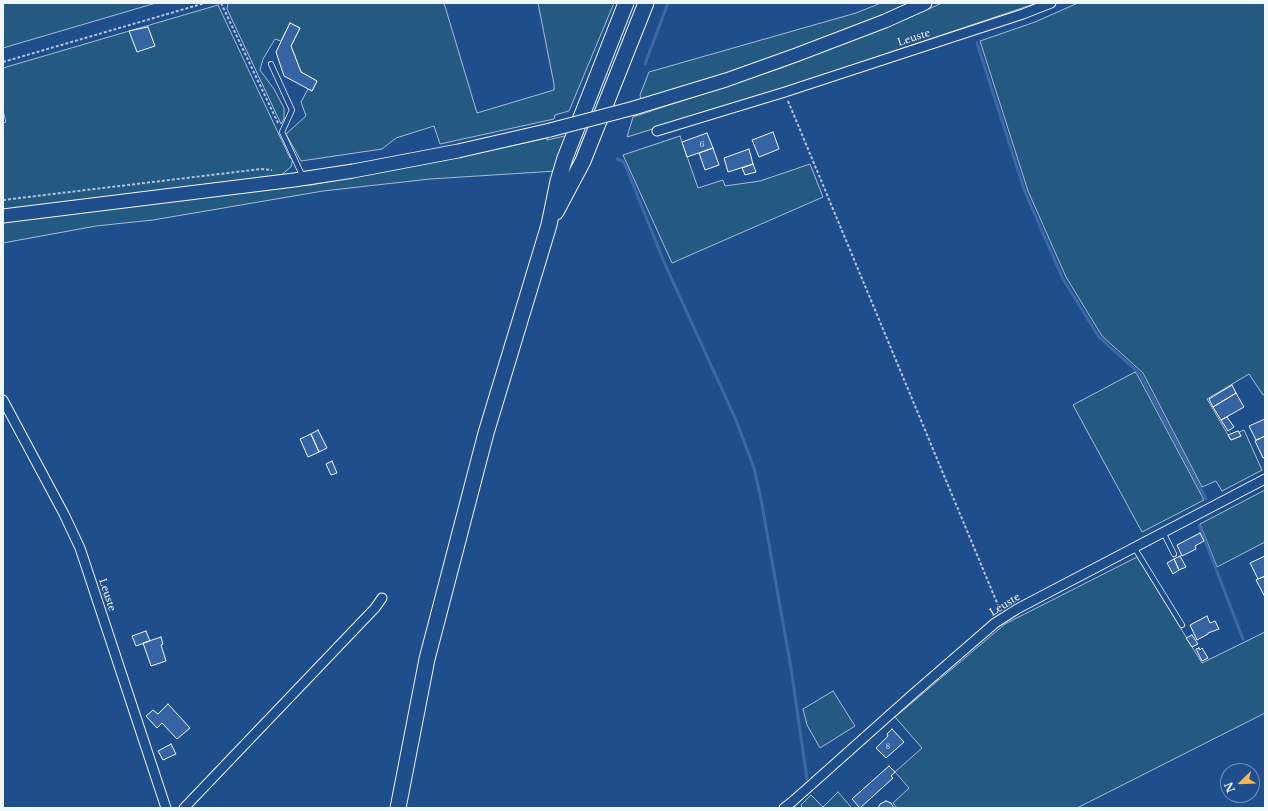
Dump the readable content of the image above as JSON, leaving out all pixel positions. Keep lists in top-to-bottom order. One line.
{"streets":{"street":["Leuste"]},"house_numbers":["6","8"],"north":"bottom left"}
